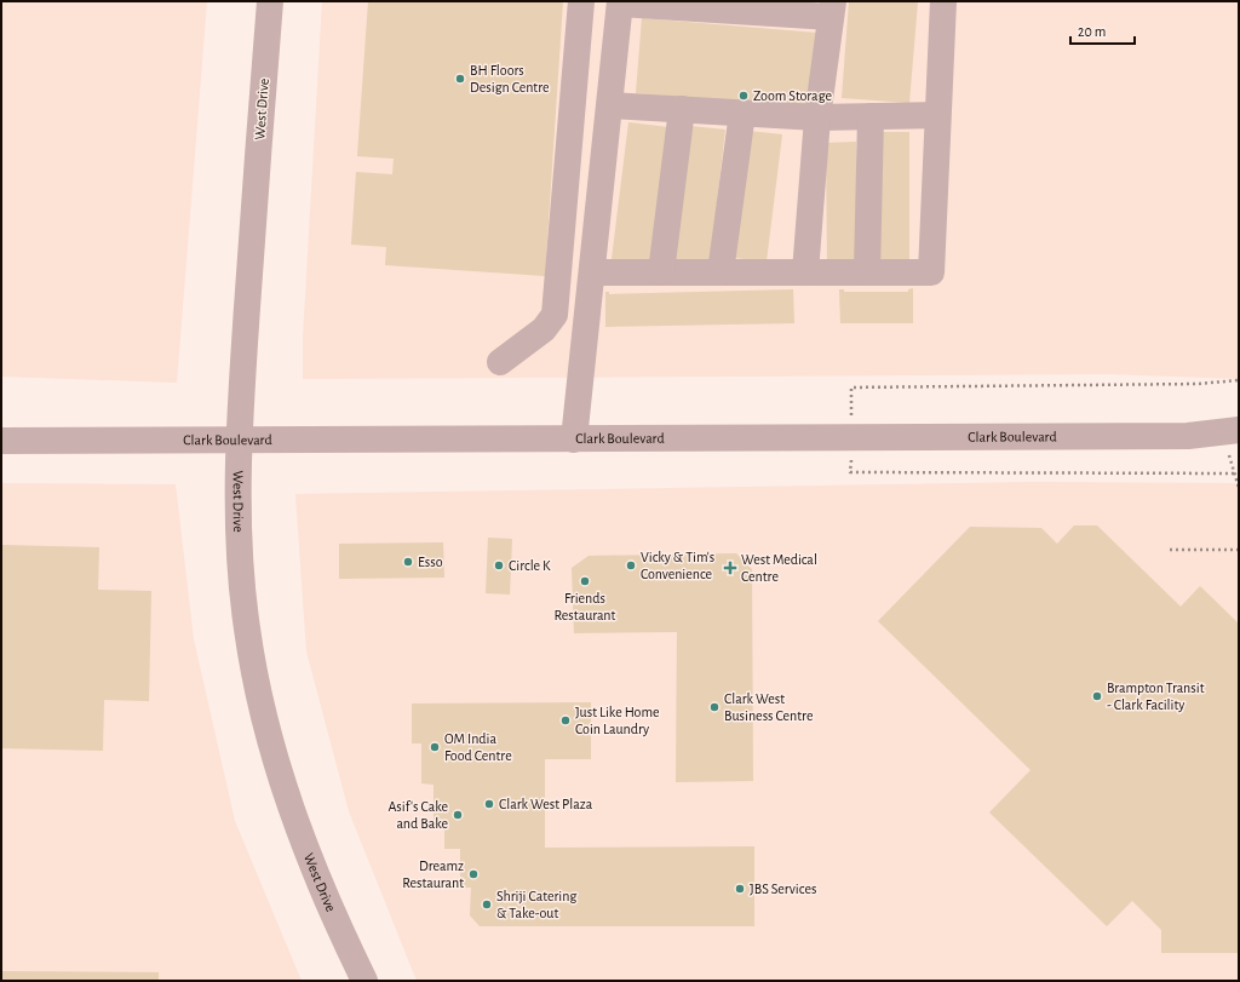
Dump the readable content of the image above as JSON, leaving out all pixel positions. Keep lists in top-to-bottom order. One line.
{"streets":{"street":["West Drive","Clark Boulevard"]},"crossings":[["West Drive","Clark Boulevard"]],"places":{"other":["BH Floors Design Centre","Zoom Storage","Esso","Circle K","Vicky & Tim's Convenience","Friends Restaurant","Brampton Transit - Clark Facility","Clark West Business Centre","Just Like Home Coin Laundry","OM India Food Centre","Clark West Plaza","Asif's Cake and Bake","Dreamz Restaurant","JBS Services","Shriji Catering & Take-out"],"health":["West Medical Centre"]},"scale_bar":"20 m"}
